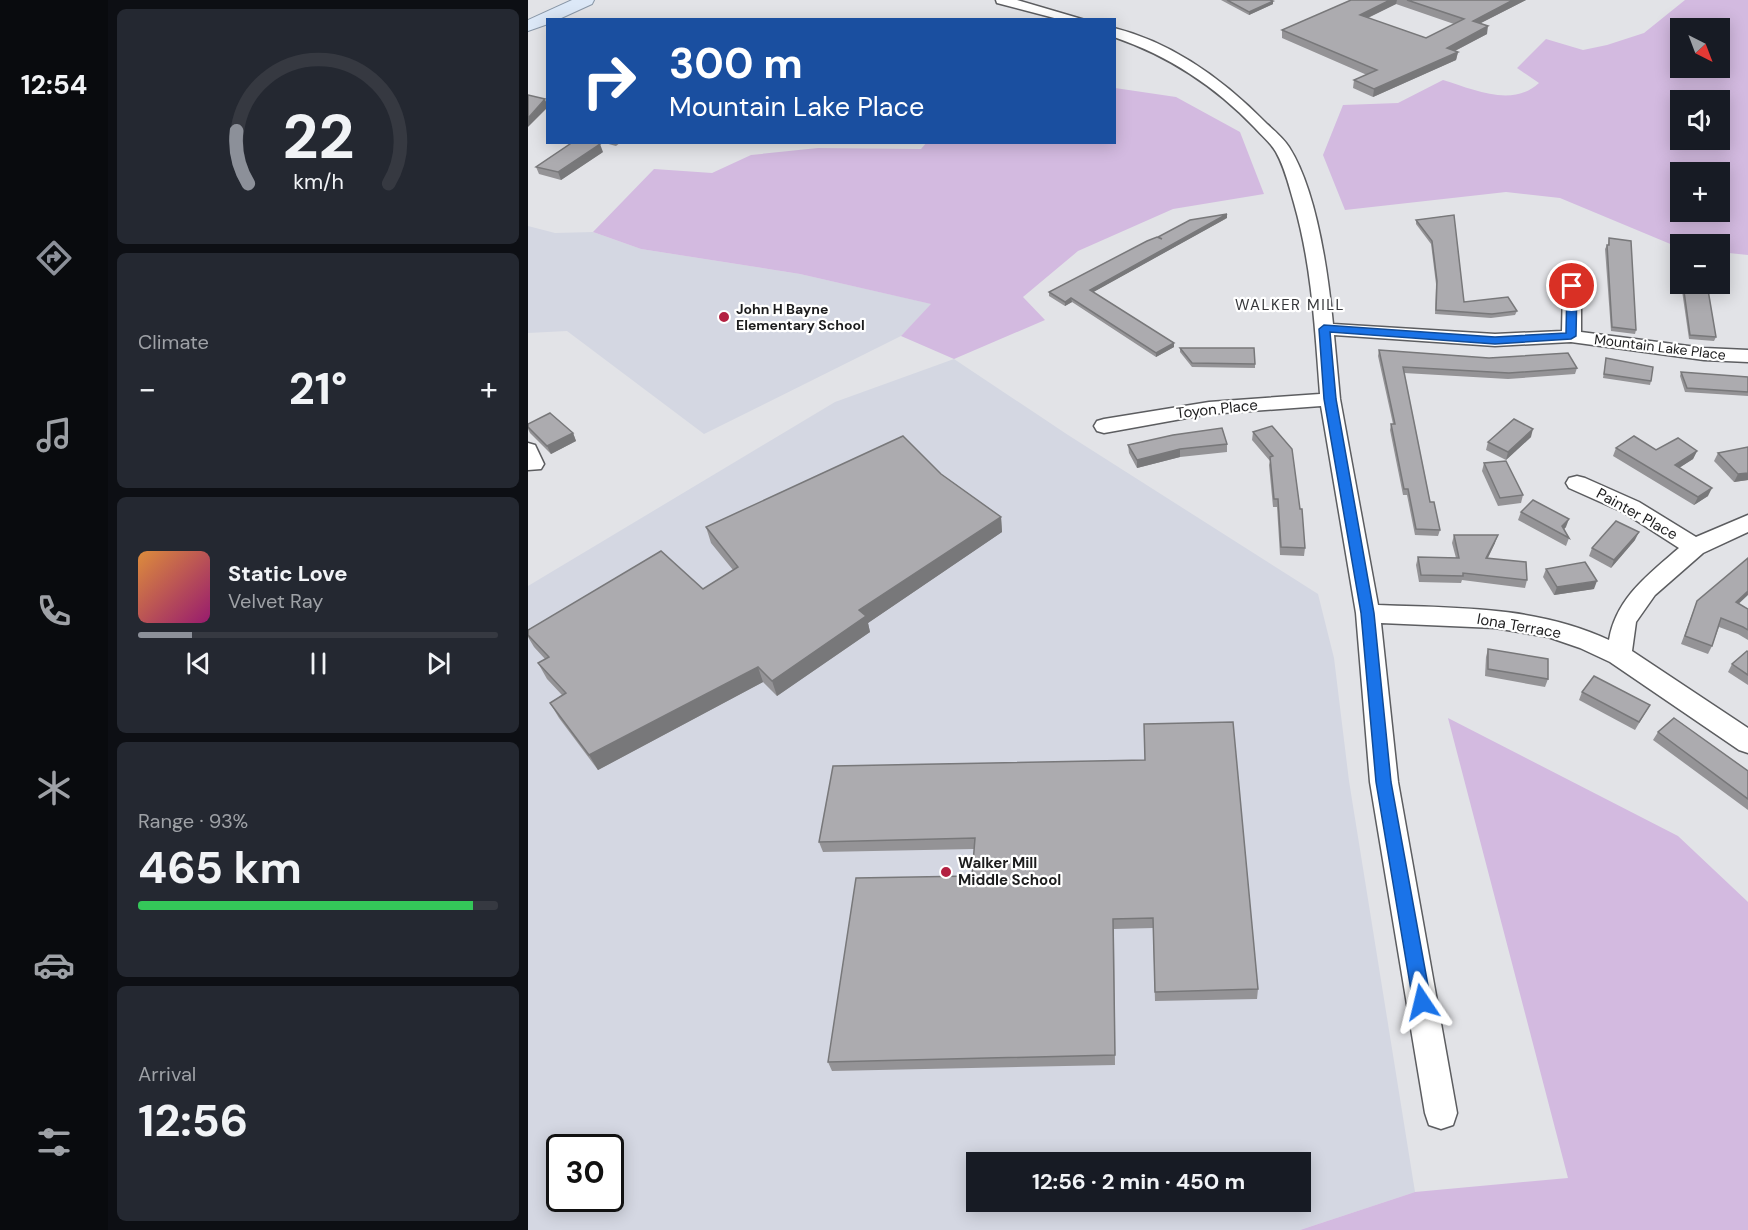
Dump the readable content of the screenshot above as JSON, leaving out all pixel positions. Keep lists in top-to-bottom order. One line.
{"streets":{"street":["Mountain Lake Place","Toyon Place","Painter Place","Iona Terrace"]},"districts":["WALKER MILL"],"places":["John H Bayne Elementary School","Walker Mill Middle School"],"north":"bottom right","page":{"tabs":"12:54","map_buttons":["+","−"],"turn":["300 m","Mountain Lake Place"],"tile":["Climate",["Range · 93%","465 km"],["Arrival","12:56"]],"heat":["−","21°","+"],"song":["Static Love","Velvet Ray"],"limit":"30","trip":"12:56 · 2 min · 450 m","gauge":["22","km/h"]}}
